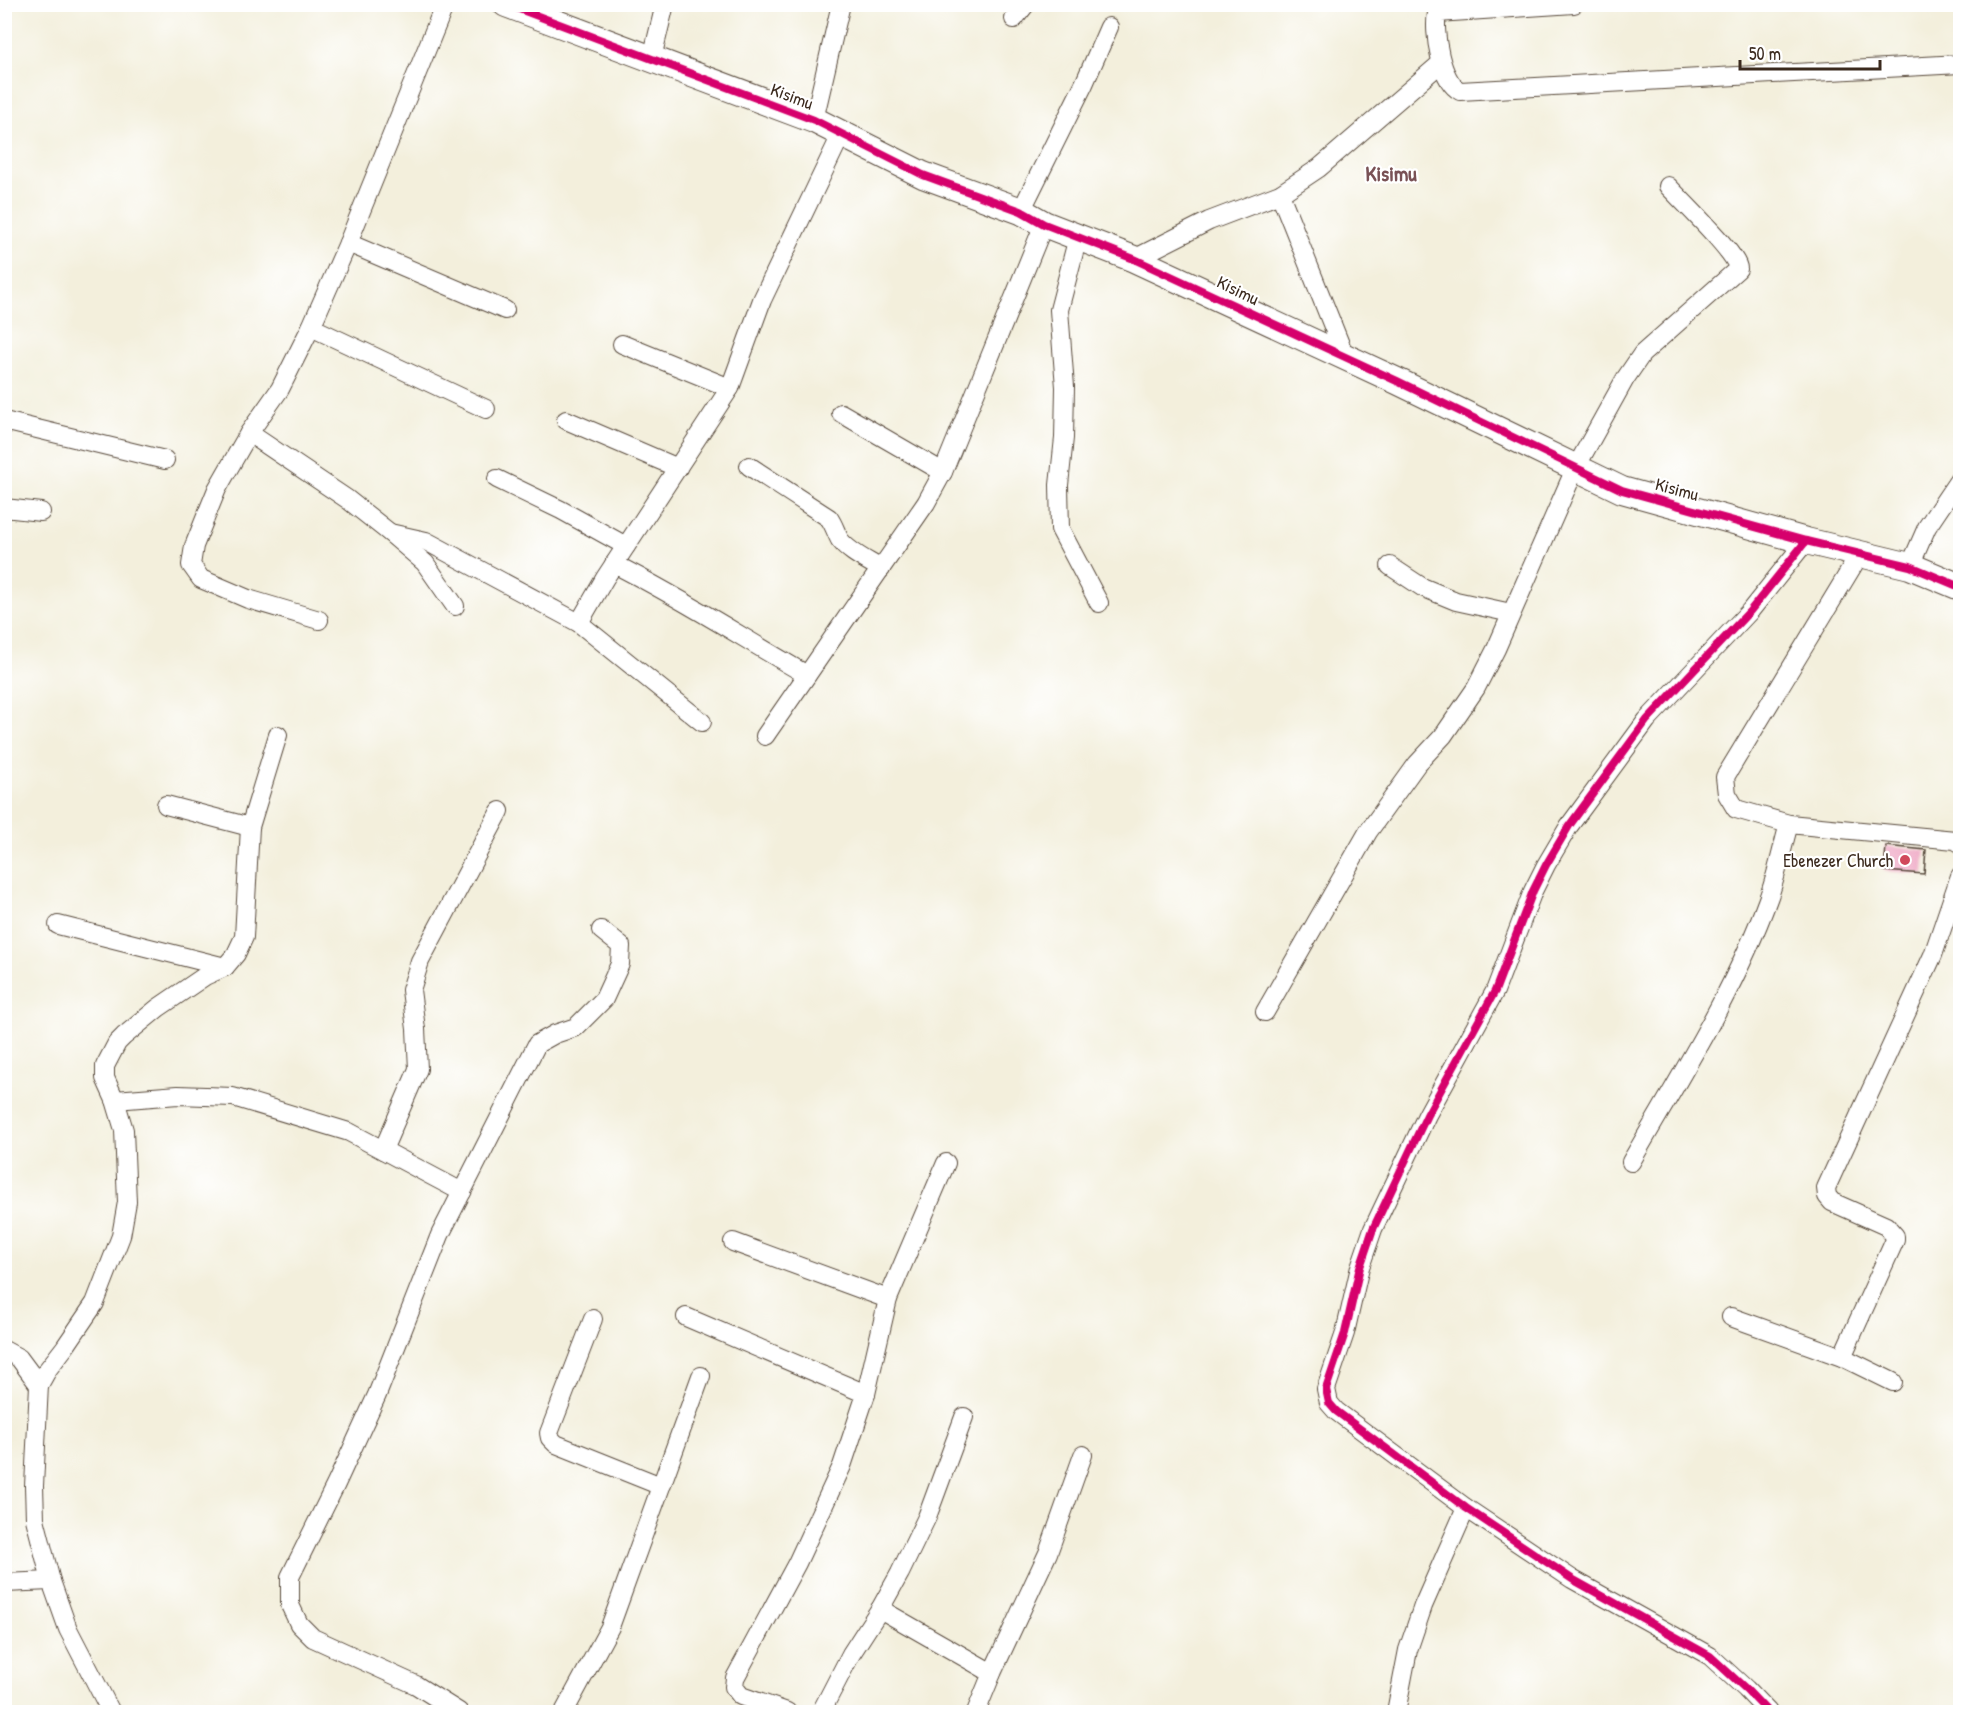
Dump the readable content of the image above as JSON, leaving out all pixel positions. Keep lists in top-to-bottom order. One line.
{"streets":{"street":["Kisimu"]},"districts":["Kisimu"],"places":["Ebenezer Church"],"scale_bar":"50 m"}
